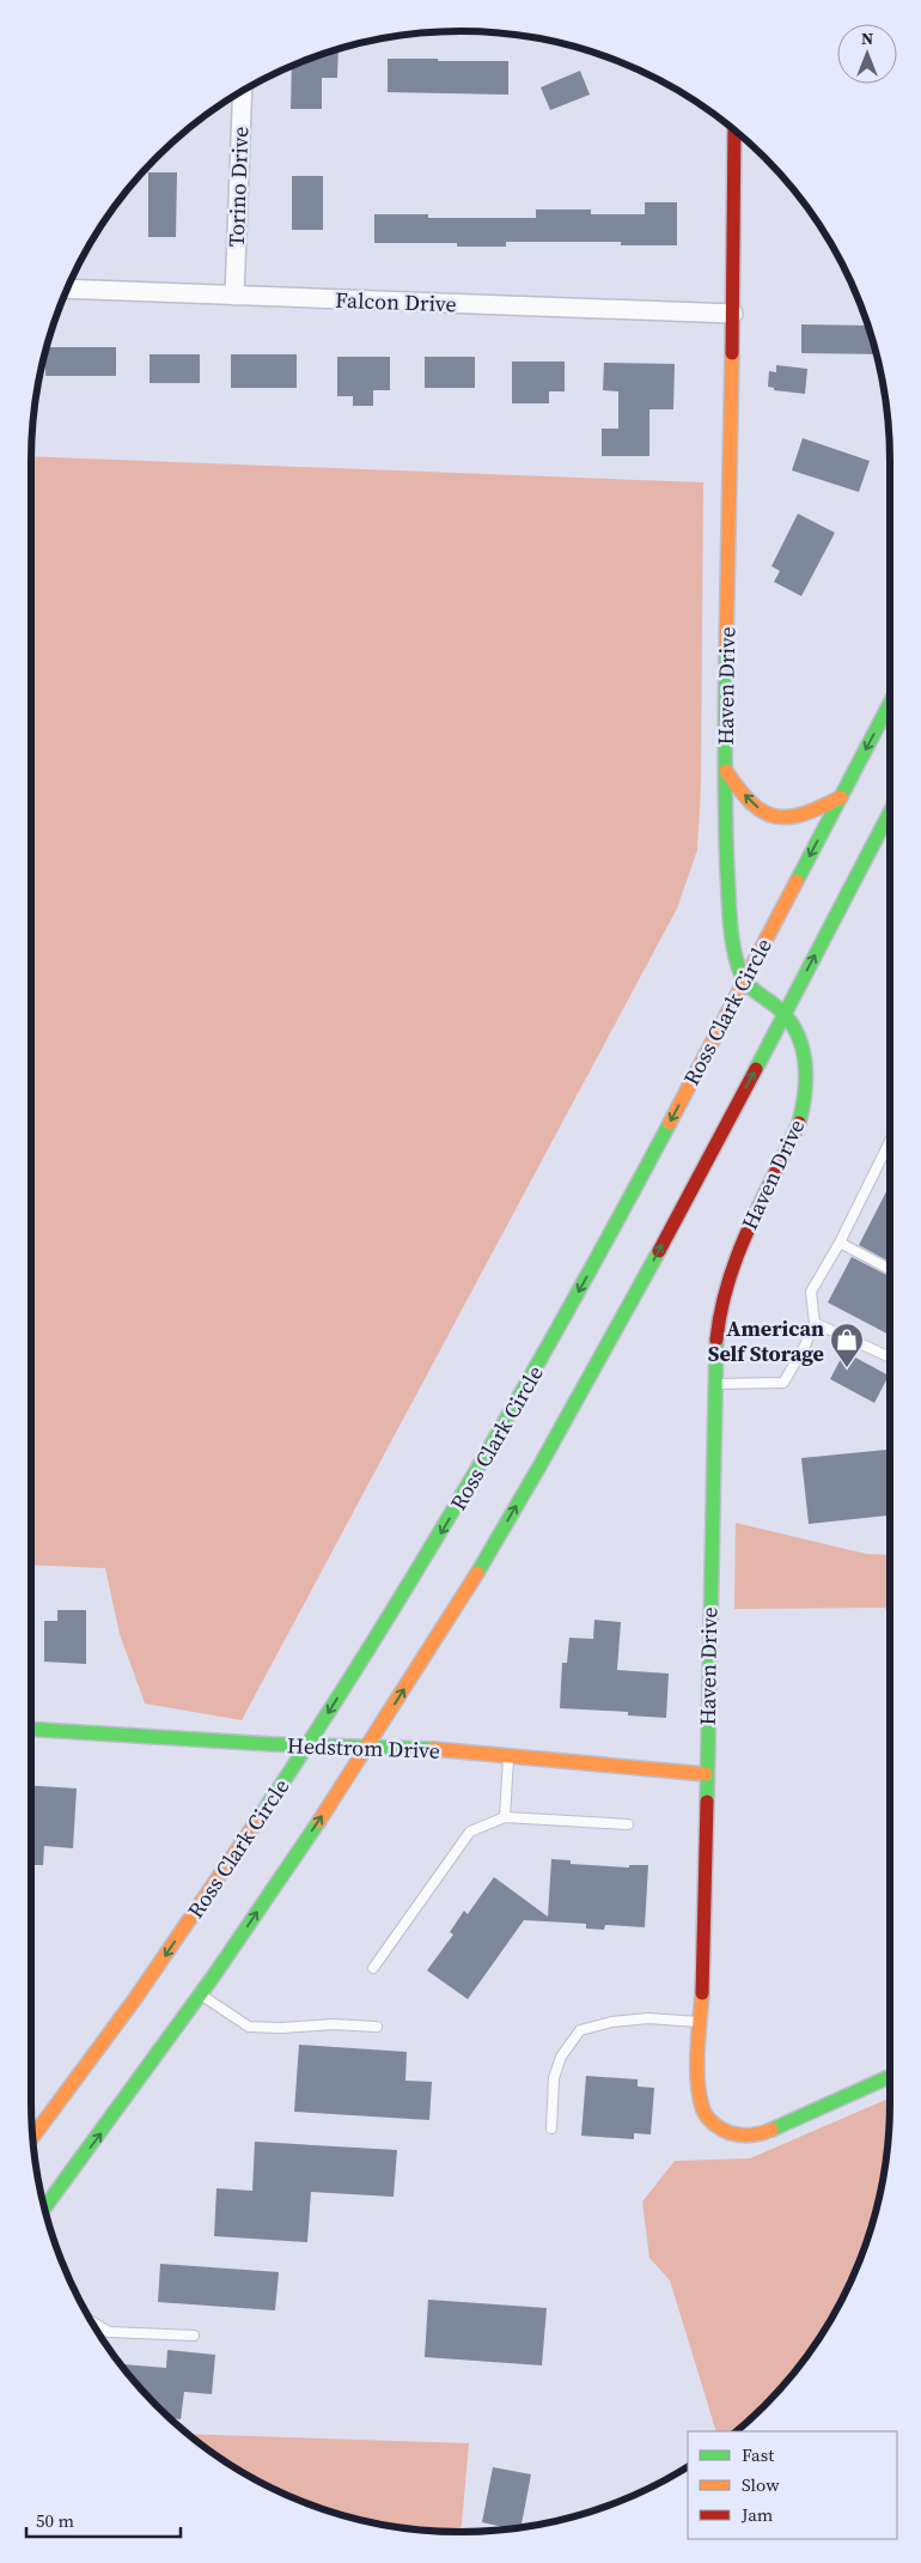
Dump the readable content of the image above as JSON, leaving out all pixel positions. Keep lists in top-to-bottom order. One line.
{"streets":{"main road":["Haven Drive","Ross Clark Circle","Hedstrom Drive"],"street":["Torino Drive","Falcon Drive"]},"crossings":[["Torino Drive","Falcon Drive"],["Falcon Drive","Haven Drive"],["Haven Drive","Ross Clark Circle"],["Haven Drive","Hedstrom Drive"],["Ross Clark Circle","Hedstrom Drive"]],"places":{"shop":["American Self Storage"]},"legend":["Fast","Slow","Jam"],"scale_bar":"50 m","north":"top"}
